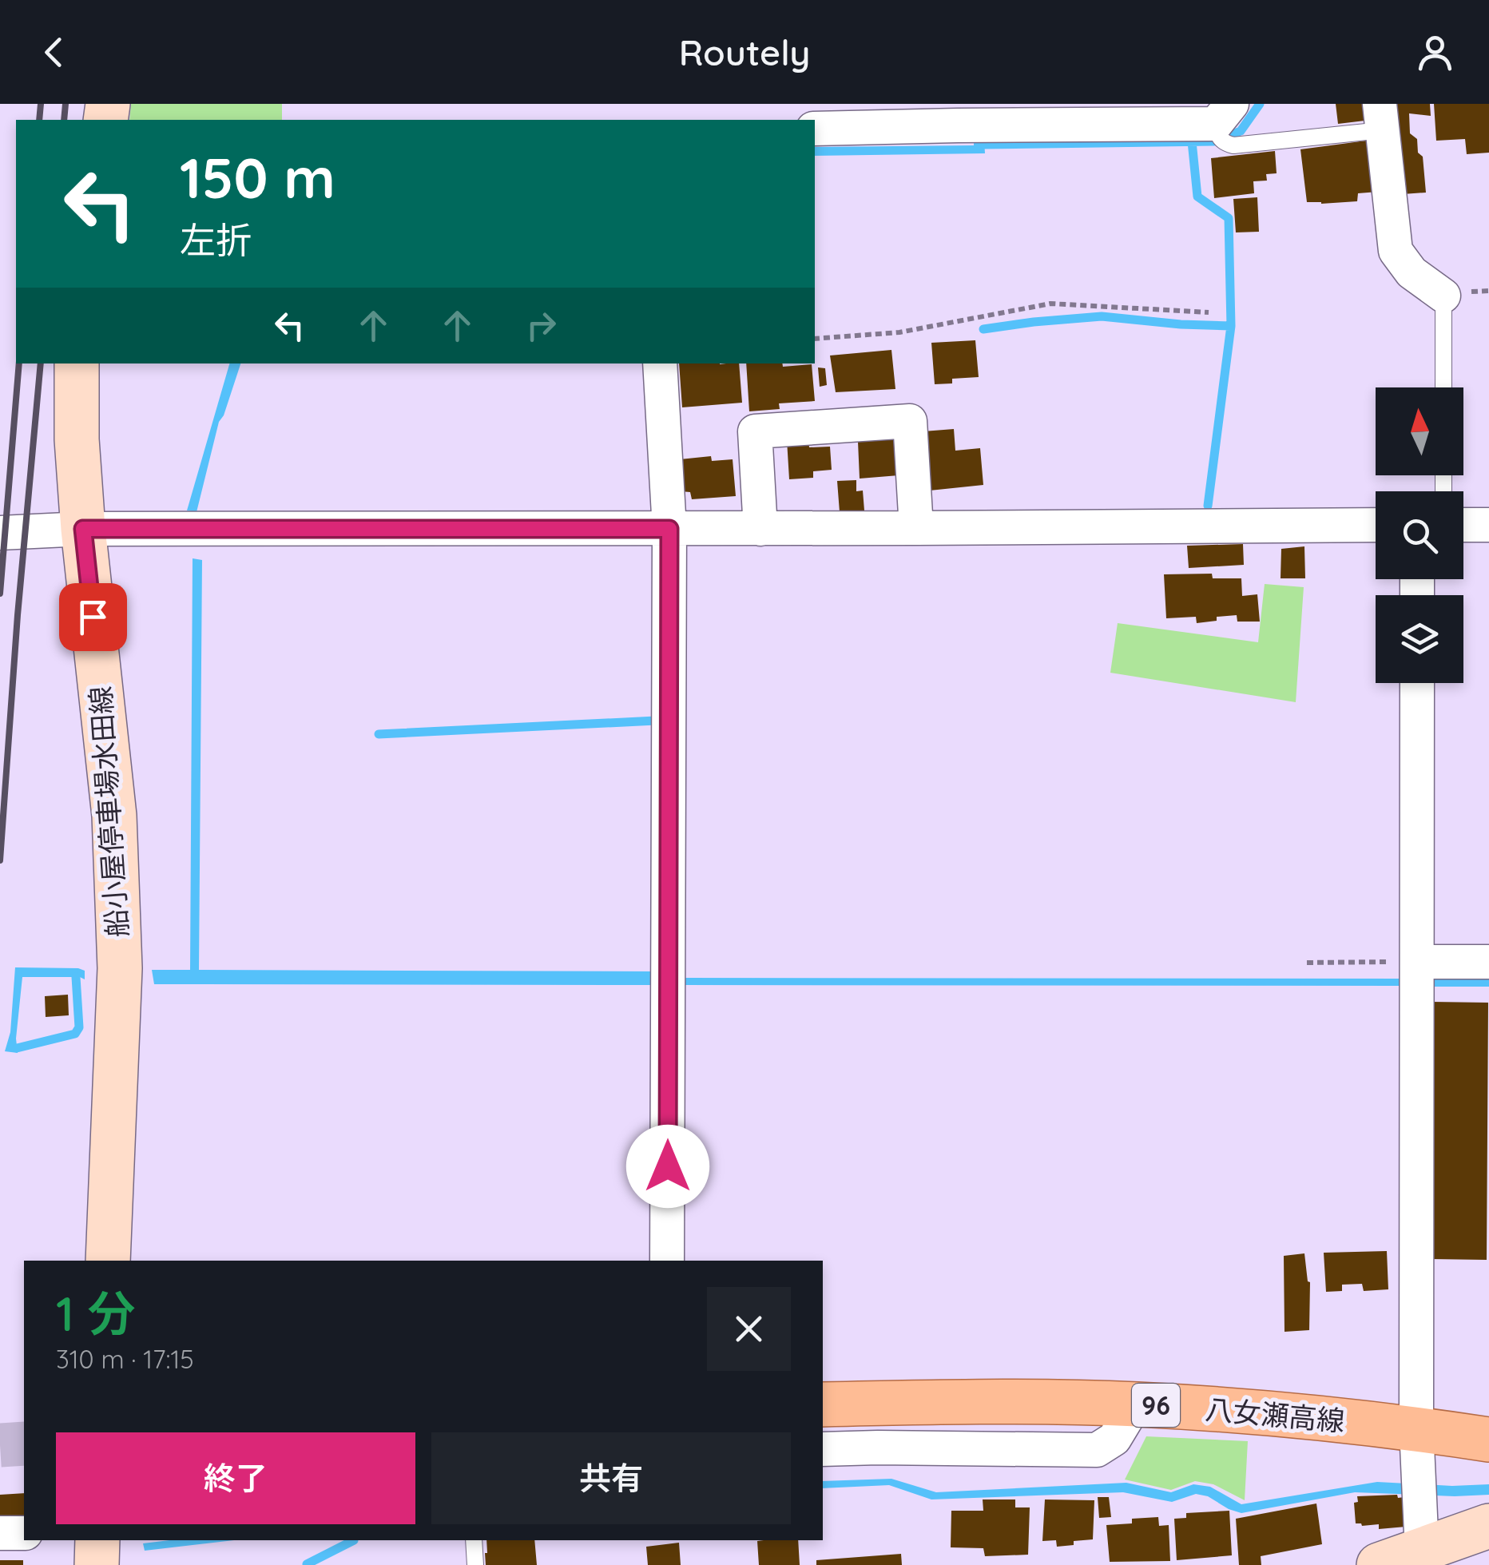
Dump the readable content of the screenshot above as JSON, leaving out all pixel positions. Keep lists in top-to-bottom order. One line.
{"streets":{"main road":["船小屋停車場水田線","96","八女瀬高線"]},"north":"top","page":{"header":"Routely","turn":["150 m","左折"],"heading":["1 分","310 m · 17:15"],"buttons":["終了","共有"]}}
